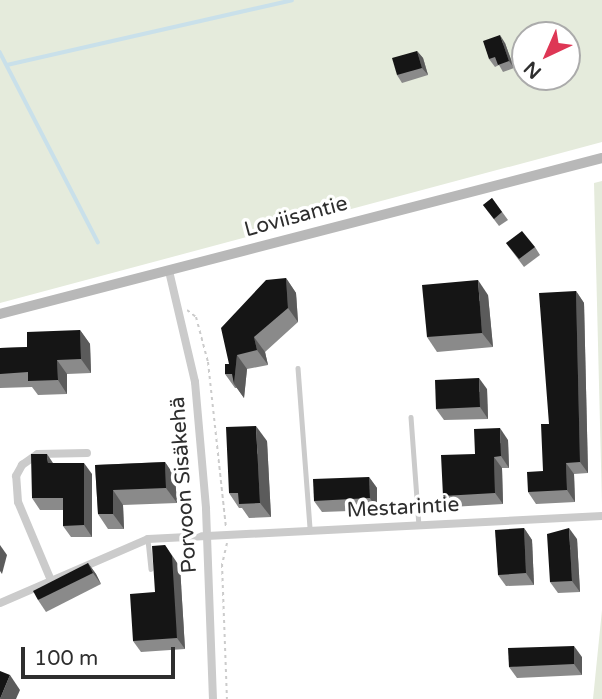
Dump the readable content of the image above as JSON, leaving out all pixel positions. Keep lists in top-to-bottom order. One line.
{"streets":{"main road":["Loviisantie"],"street":["Porvoon Sisäkehä","Mestarintie"]},"crossings":[["Loviisantie","Porvoon Sisäkehä"],["Porvoon Sisäkehä","Mestarintie"]],"scale_bar":"100 m","north":"bottom left"}
